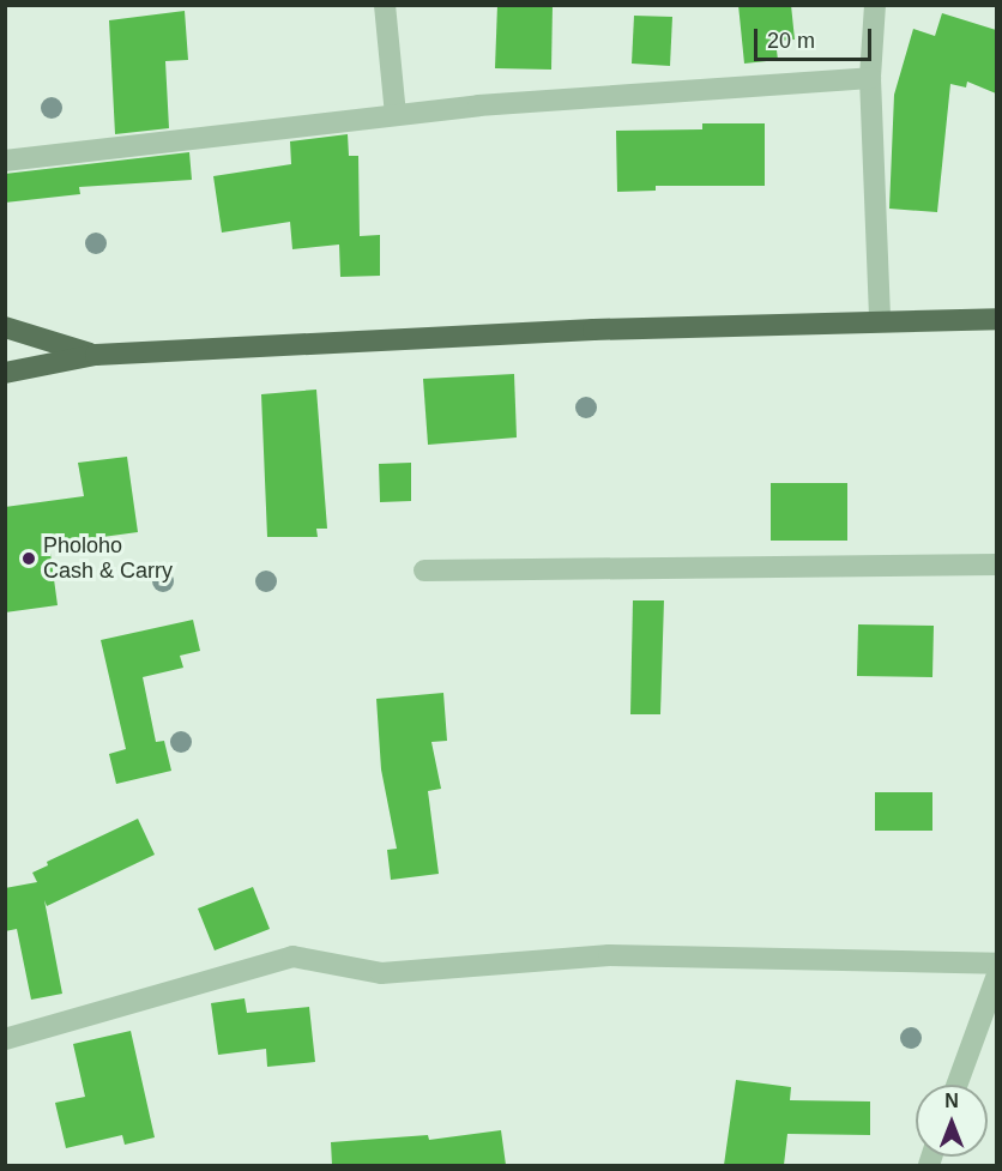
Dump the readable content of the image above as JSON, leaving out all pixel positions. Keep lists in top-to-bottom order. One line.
{"places":["Pholoho Cash & Carry"],"scale_bar":"20 m","north":"top"}
